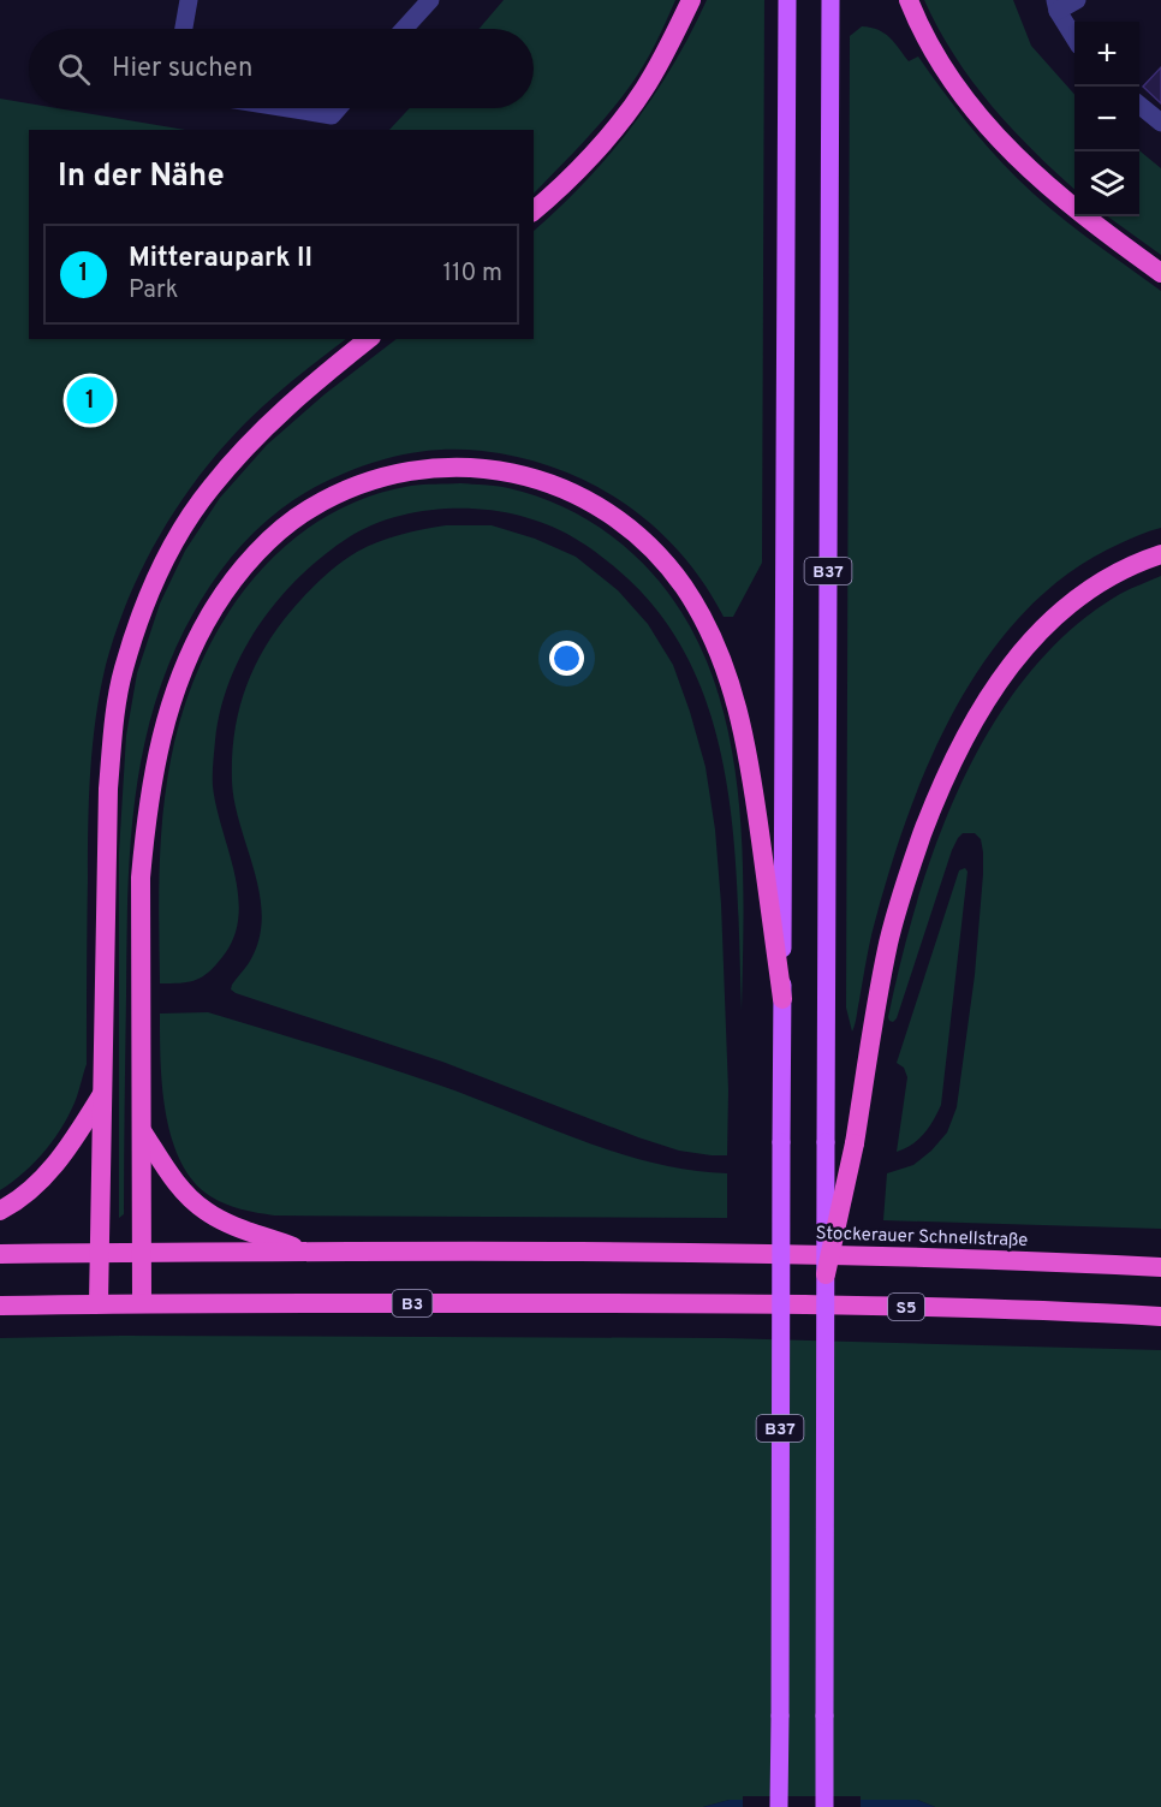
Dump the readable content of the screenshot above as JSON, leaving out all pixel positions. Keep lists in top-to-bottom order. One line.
{"streets":{"highway":["Stockerauer Schnellstraße","B3","S5"],"main road":["B37"]},"crossings":[["B3","S5"]],"page":{"map_buttons":["+","−"],"search":"Hier suchen","heading":"In der Nähe","list":[{"mark":"1","name":"Mitteraupark II","note":"Park","value":"110 m"}],"pins":"1"}}
